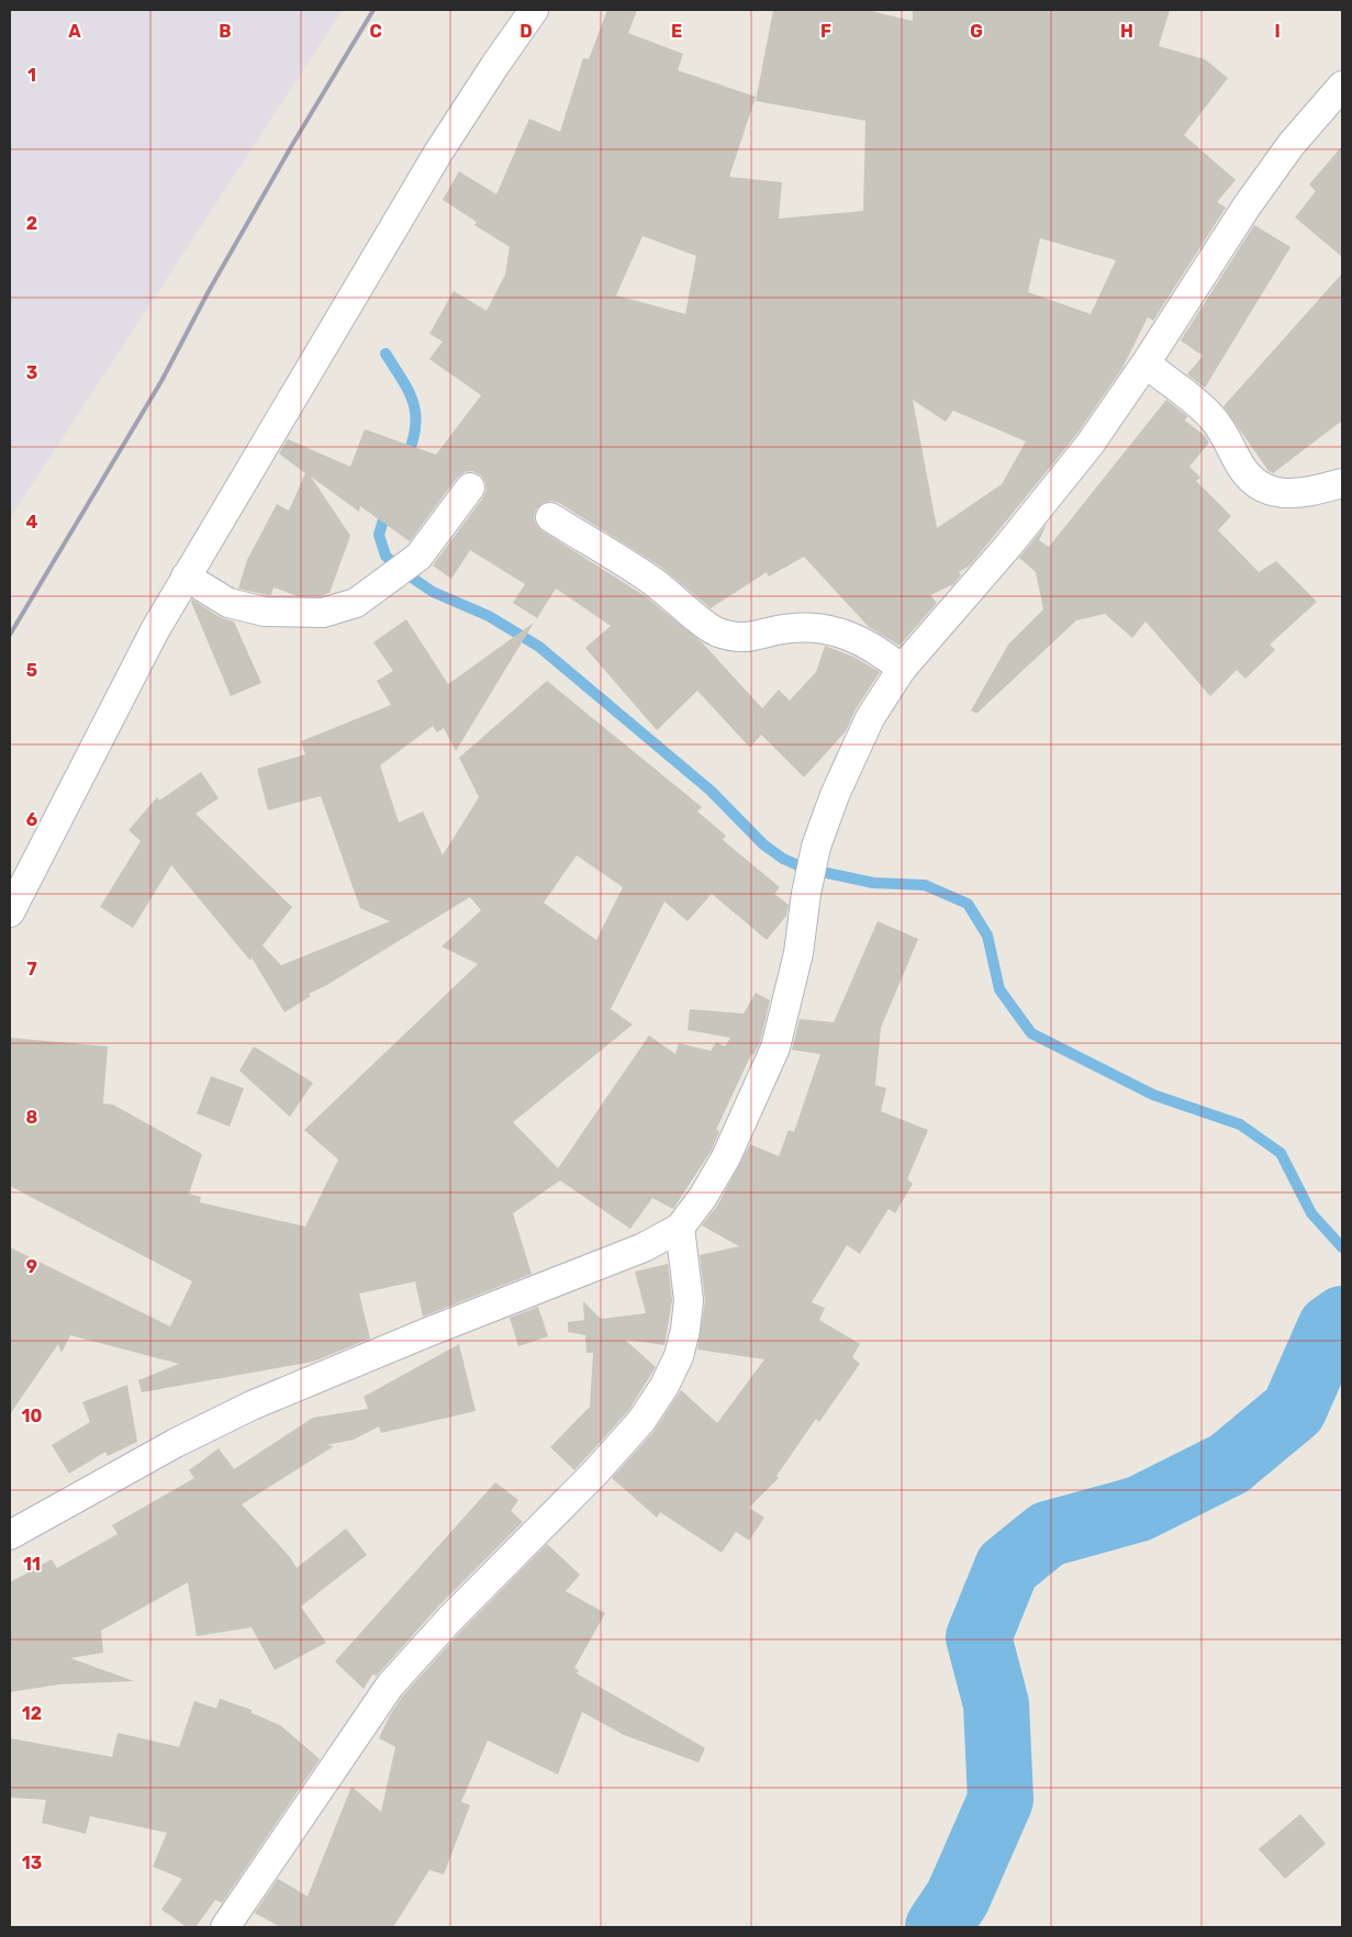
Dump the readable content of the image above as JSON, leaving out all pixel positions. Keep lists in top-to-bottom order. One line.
{"grid":{"columns":["A","B","C","D","E","F","G","H","I"],"rows":["1","2","3","4","5","6","7","8","9","10","11","12","13"]}}
